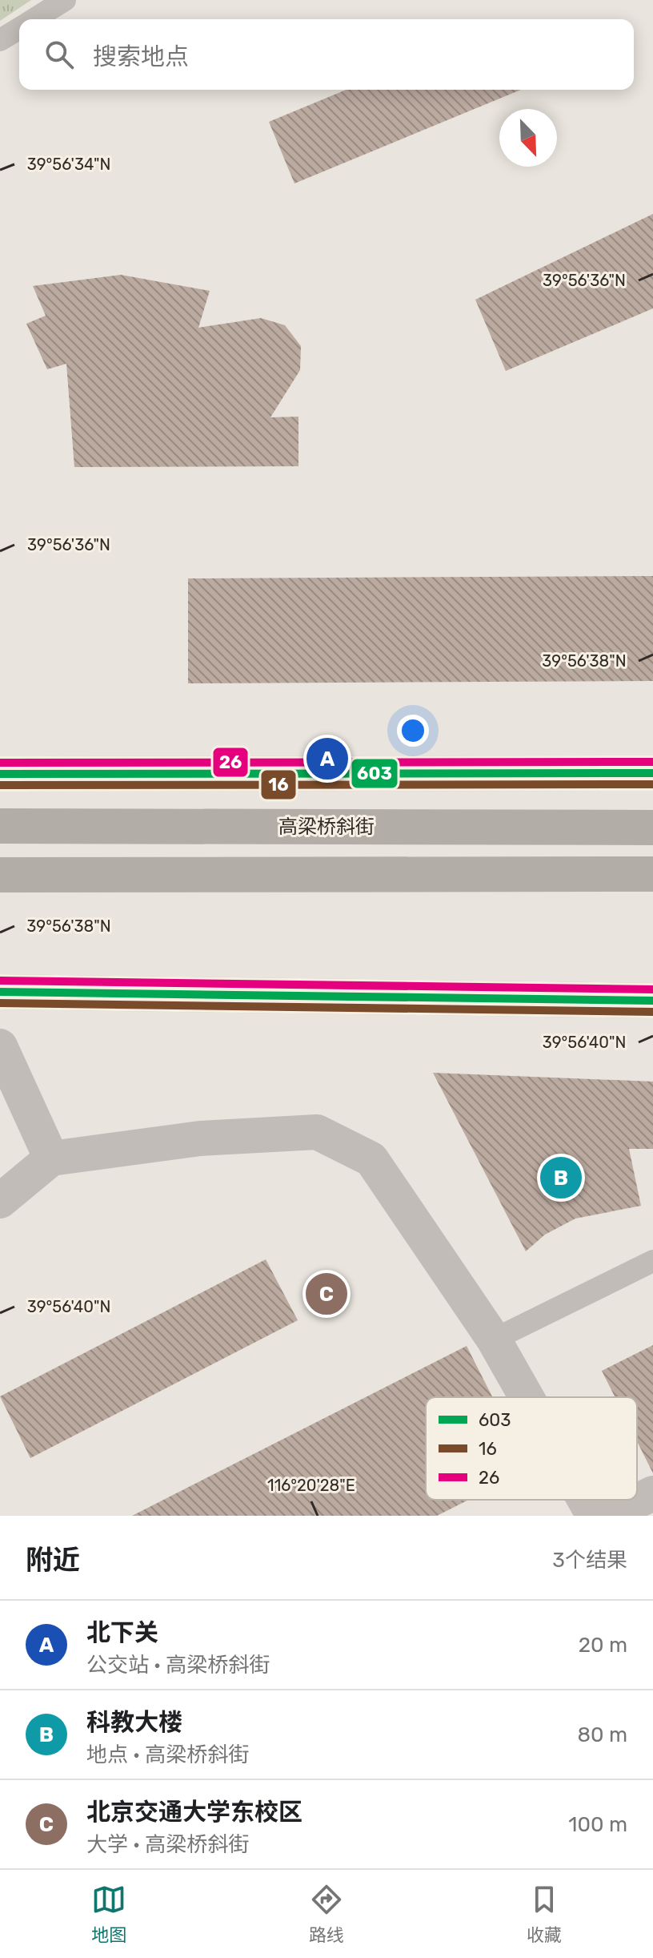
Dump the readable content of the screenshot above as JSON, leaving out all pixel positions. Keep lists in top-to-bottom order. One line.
{"streets":{"main road":["高梁桥斜街"]},"lines":["transit line 26","transit line 603","transit line 16"],"legend":["603","16","26"],"north":"bottom right","page":{"search":"搜索地点","pins":["A","B","C"],"heading":["附近","3个结果"],"list":[{"mark":"A","name":"北下关","note":"公交站 · 高梁桥斜街","value":"20 m"},{"mark":"B","name":"科教大楼","note":"地点 · 高梁桥斜街","value":"80 m"},{"mark":"C","name":"北京交通大学东校区","note":"大学 · 高梁桥斜街","value":"100 m"}],"nav":["地图","路线","收藏"]},"coordinates":["39°56'34\"N","39°56'36\"N","39°56'38\"N","39°56'40\"N","116°20'28\"E"]}
